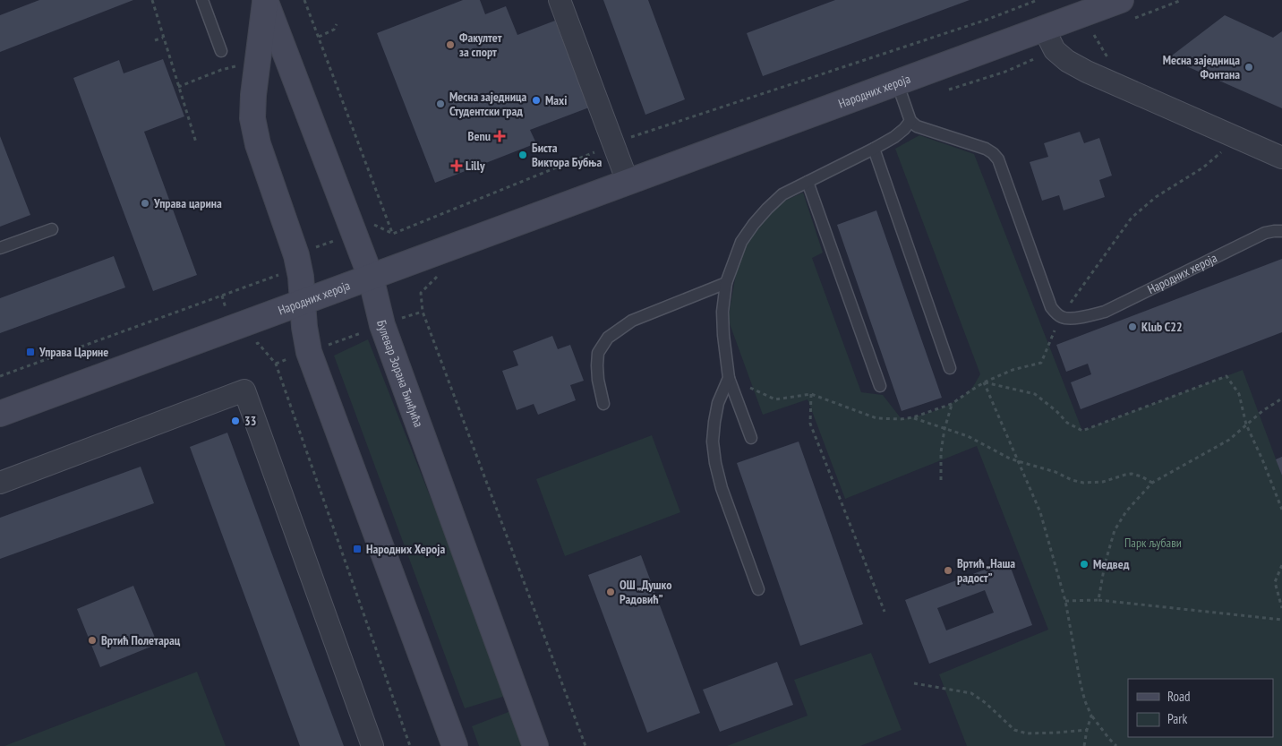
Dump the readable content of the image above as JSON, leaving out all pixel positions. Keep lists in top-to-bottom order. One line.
{"streets":{"street":["Народних хероја","Булевар Зорана Ђинђића"]},"crossings":[["Народних хероја","Булевар Зорана Ђинђића"]],"parks":["Парк љубави"],"places":{"other":["Факултет за спорт","Месна заједница Фонтана","Maxi","Месна заједница Студентски град","Биста Виктора Бубња","Управа царина","Klub C22","33","Медвед","Вртић „Наша радост”","ОШ „Душко Радовић”","Вртић Полетарац"],"health":["Benu","Lilly"],"transit":["Управа Царине","Народних Хероја"]},"legend":["Road","Park"]}
